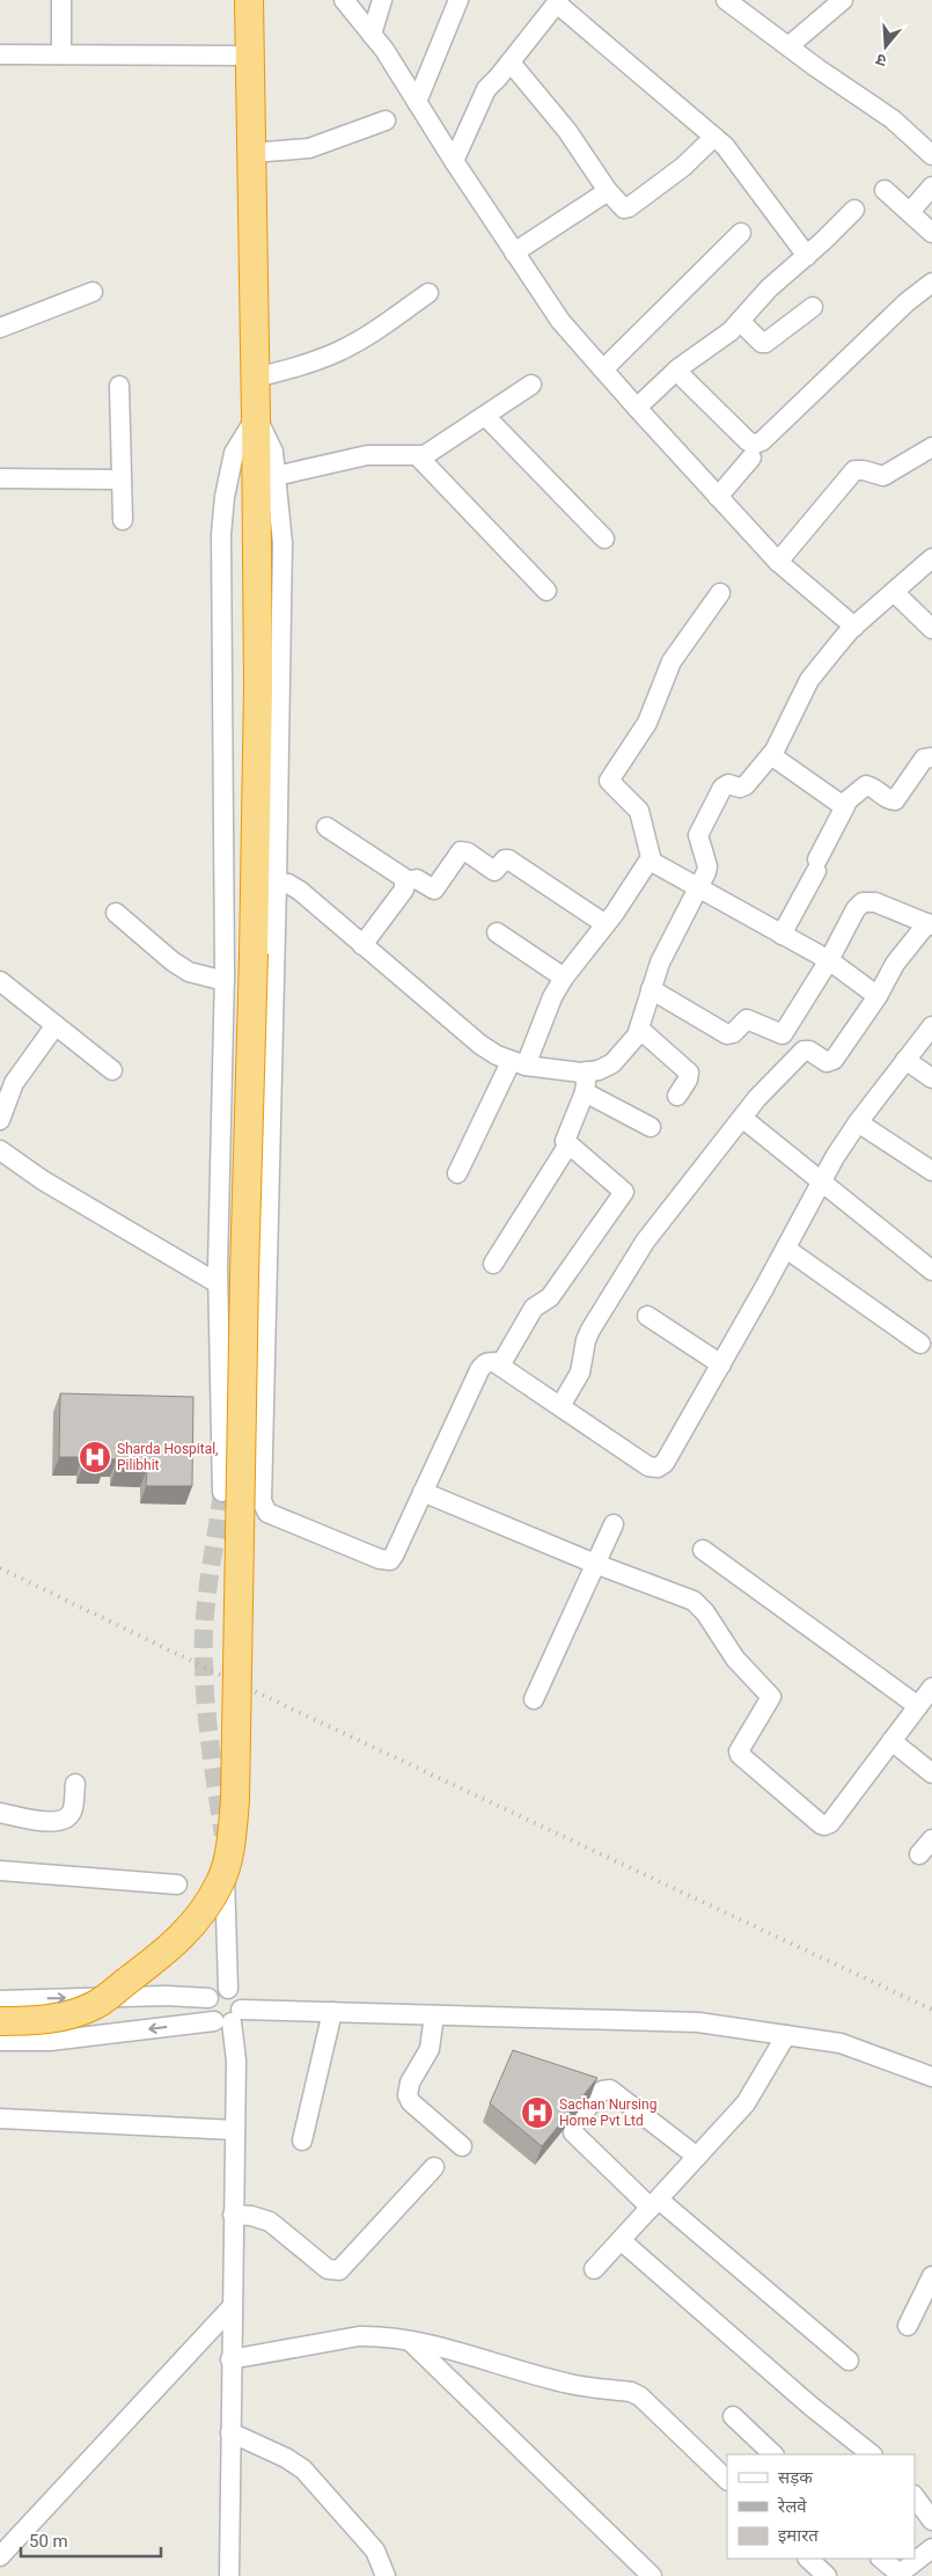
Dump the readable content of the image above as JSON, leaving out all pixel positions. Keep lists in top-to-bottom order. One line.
{"places":{"hospital":["Sharda Hospital, Pilibhit","Sachan Nursing Home Pvt Ltd"]},"legend":["सड़क","रेलवे","इमारत"],"scale_bar":"50 m","north":"bottom"}
